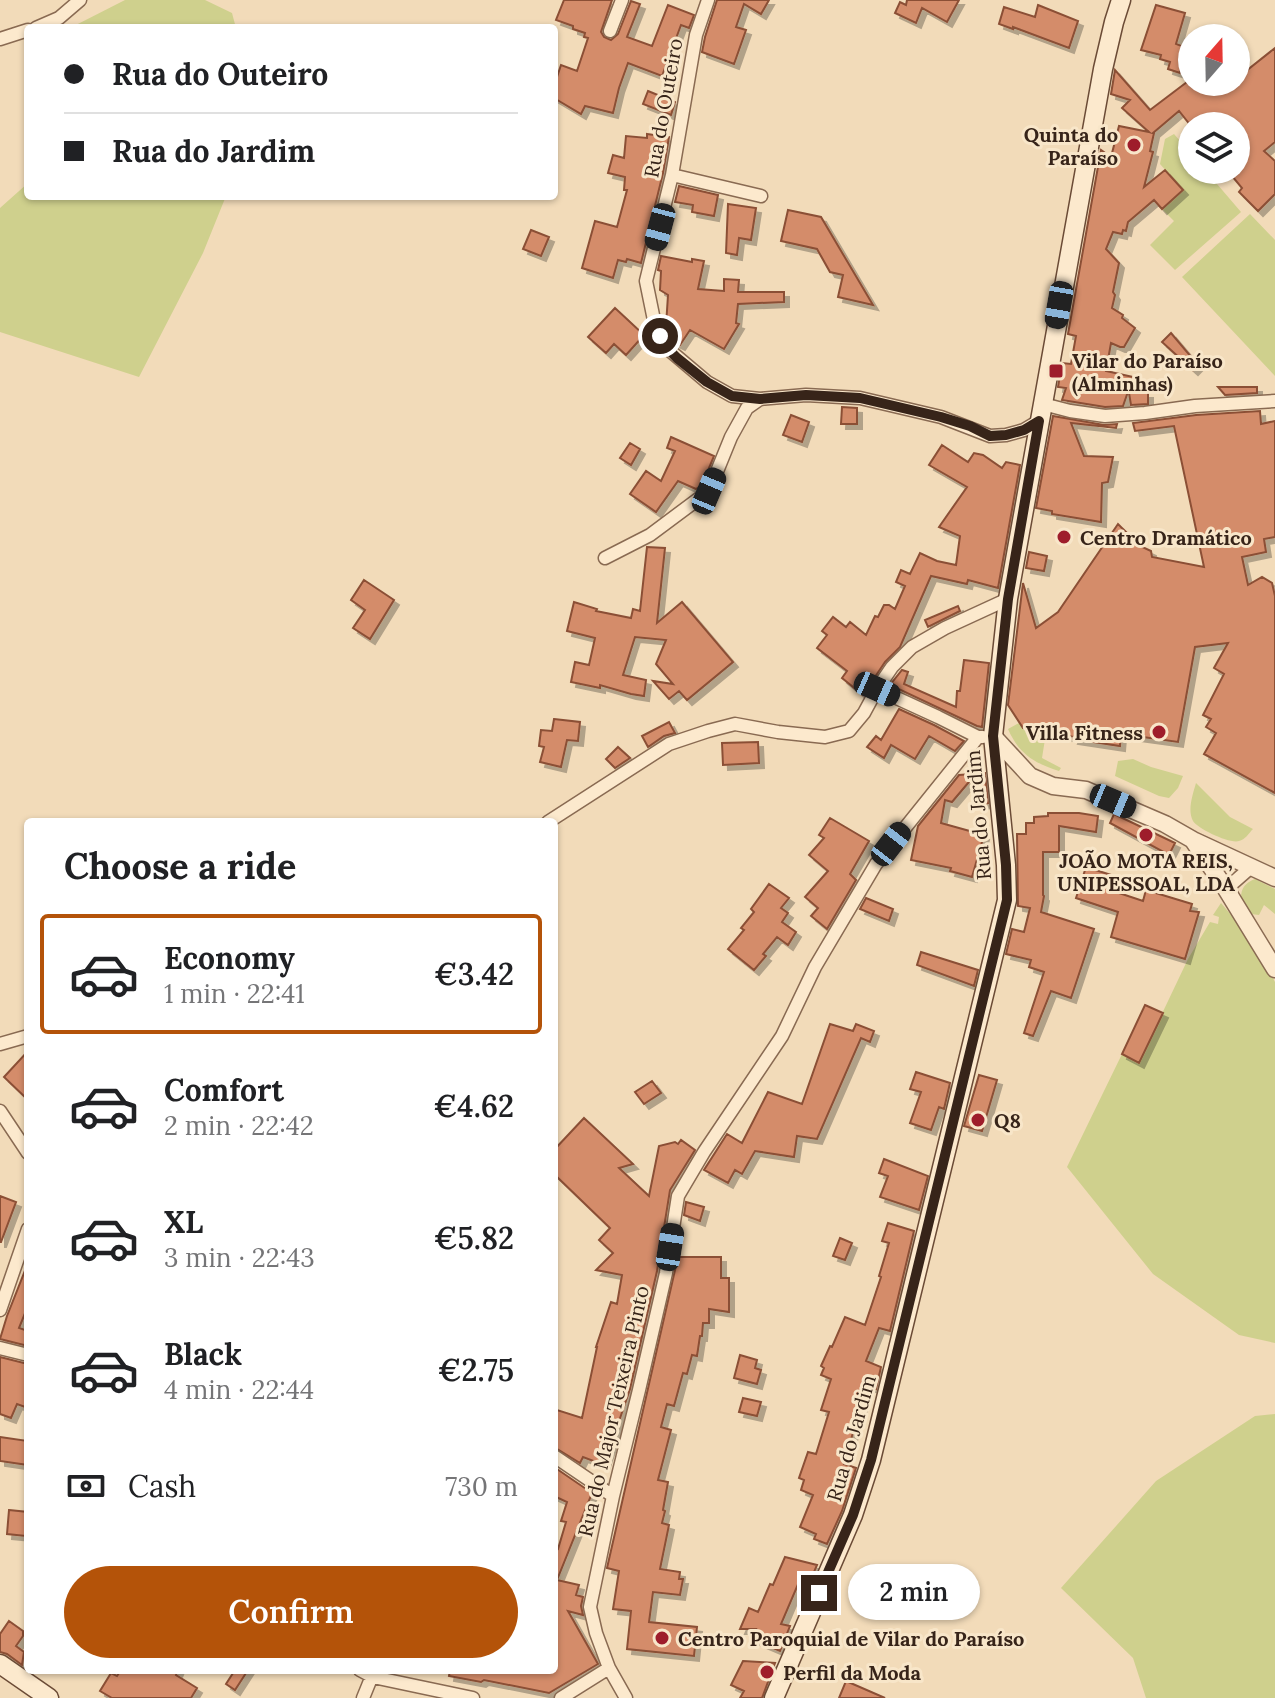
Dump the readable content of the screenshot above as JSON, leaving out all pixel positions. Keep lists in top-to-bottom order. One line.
{"streets":{"main road":["Rua do Jardim"],"street":["Rua do Outeiro","Rua do Major Teixeira Pinto"]},"crossings":[["Rua do Outeiro","Rua do Jardim"],["Rua do Jardim","Rua do Major Teixeira Pinto"]],"places":{"other":["Quinta do Paraíso","Centro Dramático","Villa Fitness","JOÃO MOTA REIS, UNIPESSOAL, LDA","Q8","Centro Paroquial de Vilar do Paraíso","Perfil da Moda"],"transit":["Vilar do Paraíso (Alminhas)"]},"north":"top","page":{"banner":["Rua do Outeiro","Rua do Jardim"],"heading":"Choose a ride","list":[{"name":"Economy","note":"1 min · 22:41","value":"€3.42"},{"name":"Comfort","note":"2 min · 22:42","value":"€4.62"},{"name":"XL","note":"3 min · 22:43","value":"€5.82"},{"name":"Black","note":"4 min · 22:44","value":"€2.75"}],"pay":["Cash","730 m"],"buttons":"Confirm","bubble":"2 min"}}
